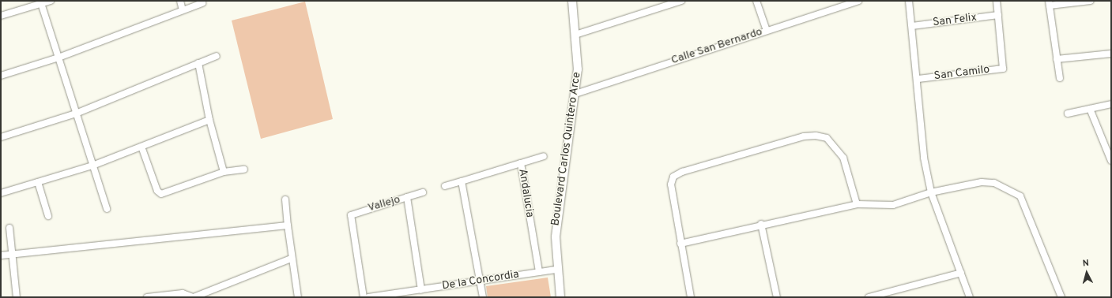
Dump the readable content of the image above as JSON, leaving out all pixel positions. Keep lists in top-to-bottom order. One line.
{"streets":{"street":["San Felix","Calle San Bernardo","San Camilo","Boulevard Carlos Quintero Arce","Andalucia","Vallejo","De la Concordia"]},"crossings":[["San Felix","San Camilo"],["Calle San Bernardo","Boulevard Carlos Quintero Arce"],["Boulevard Carlos Quintero Arce","De la Concordia"],["Andalucia","De la Concordia"],["Vallejo","De la Concordia"]],"north":"top"}
